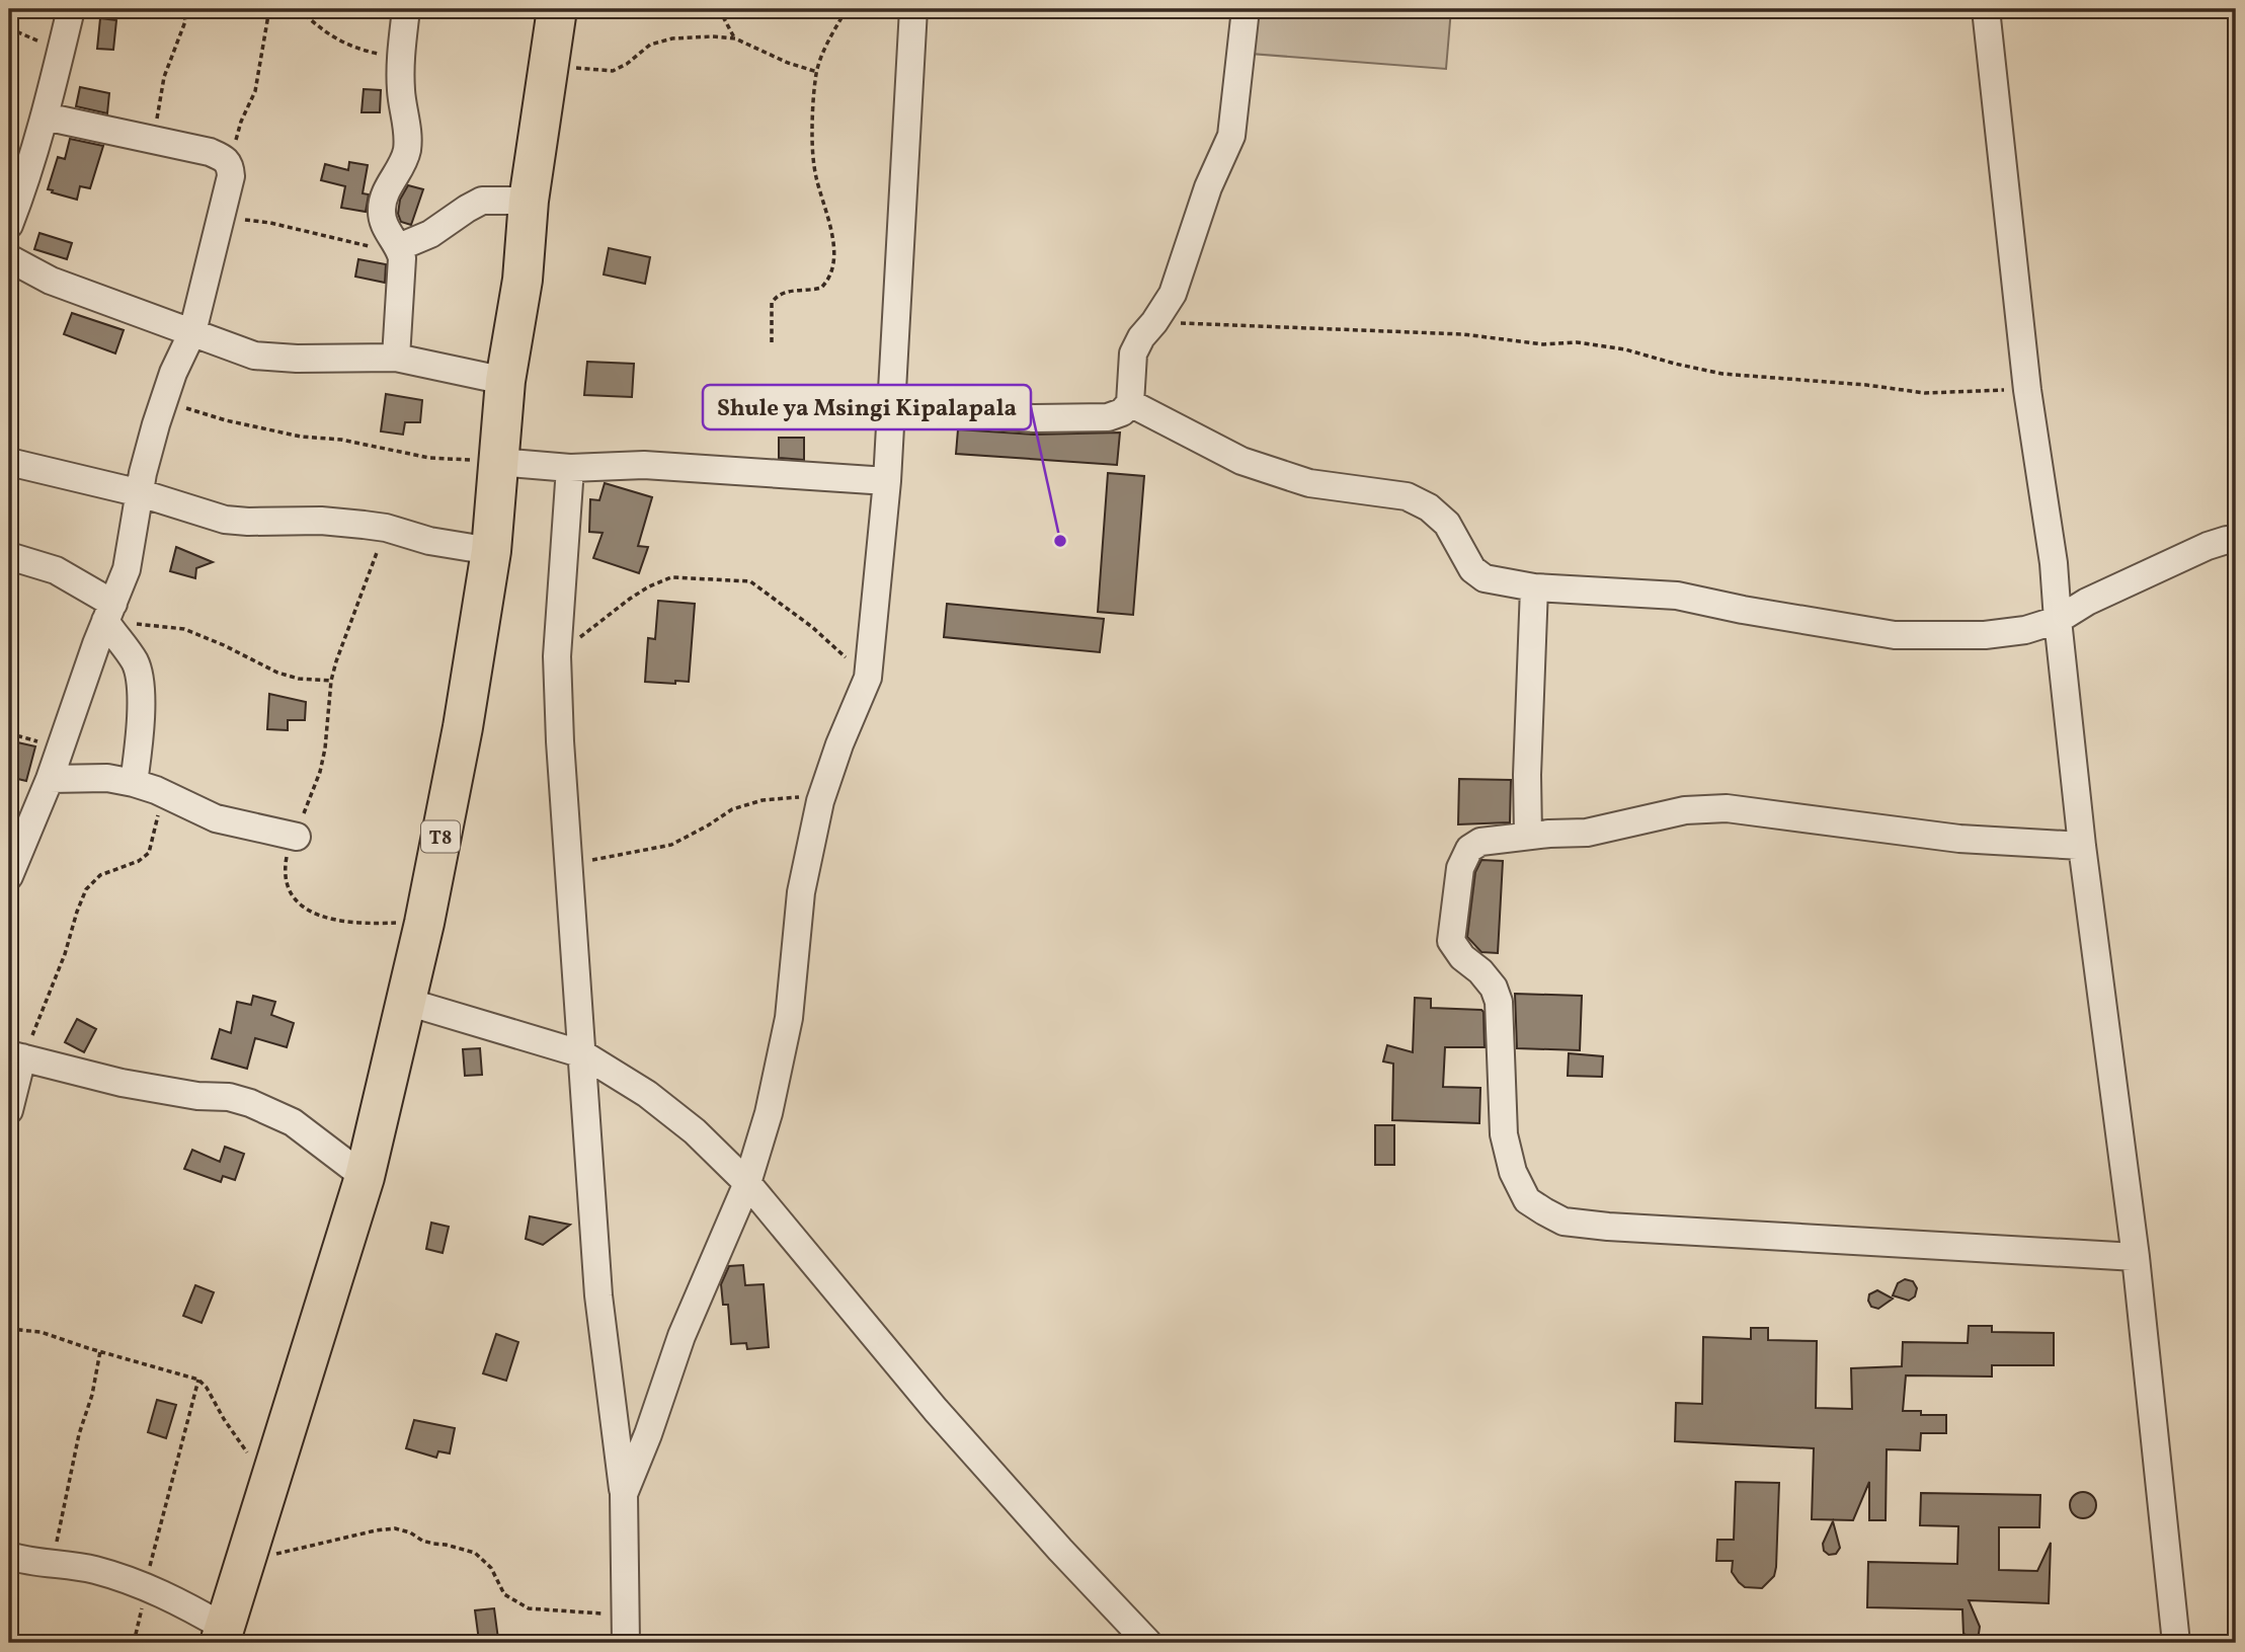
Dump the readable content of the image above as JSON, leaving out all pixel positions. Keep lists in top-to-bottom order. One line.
{"streets":{"highway":["T8"]},"places":["Shule ya Msingi Kipalapala"]}
